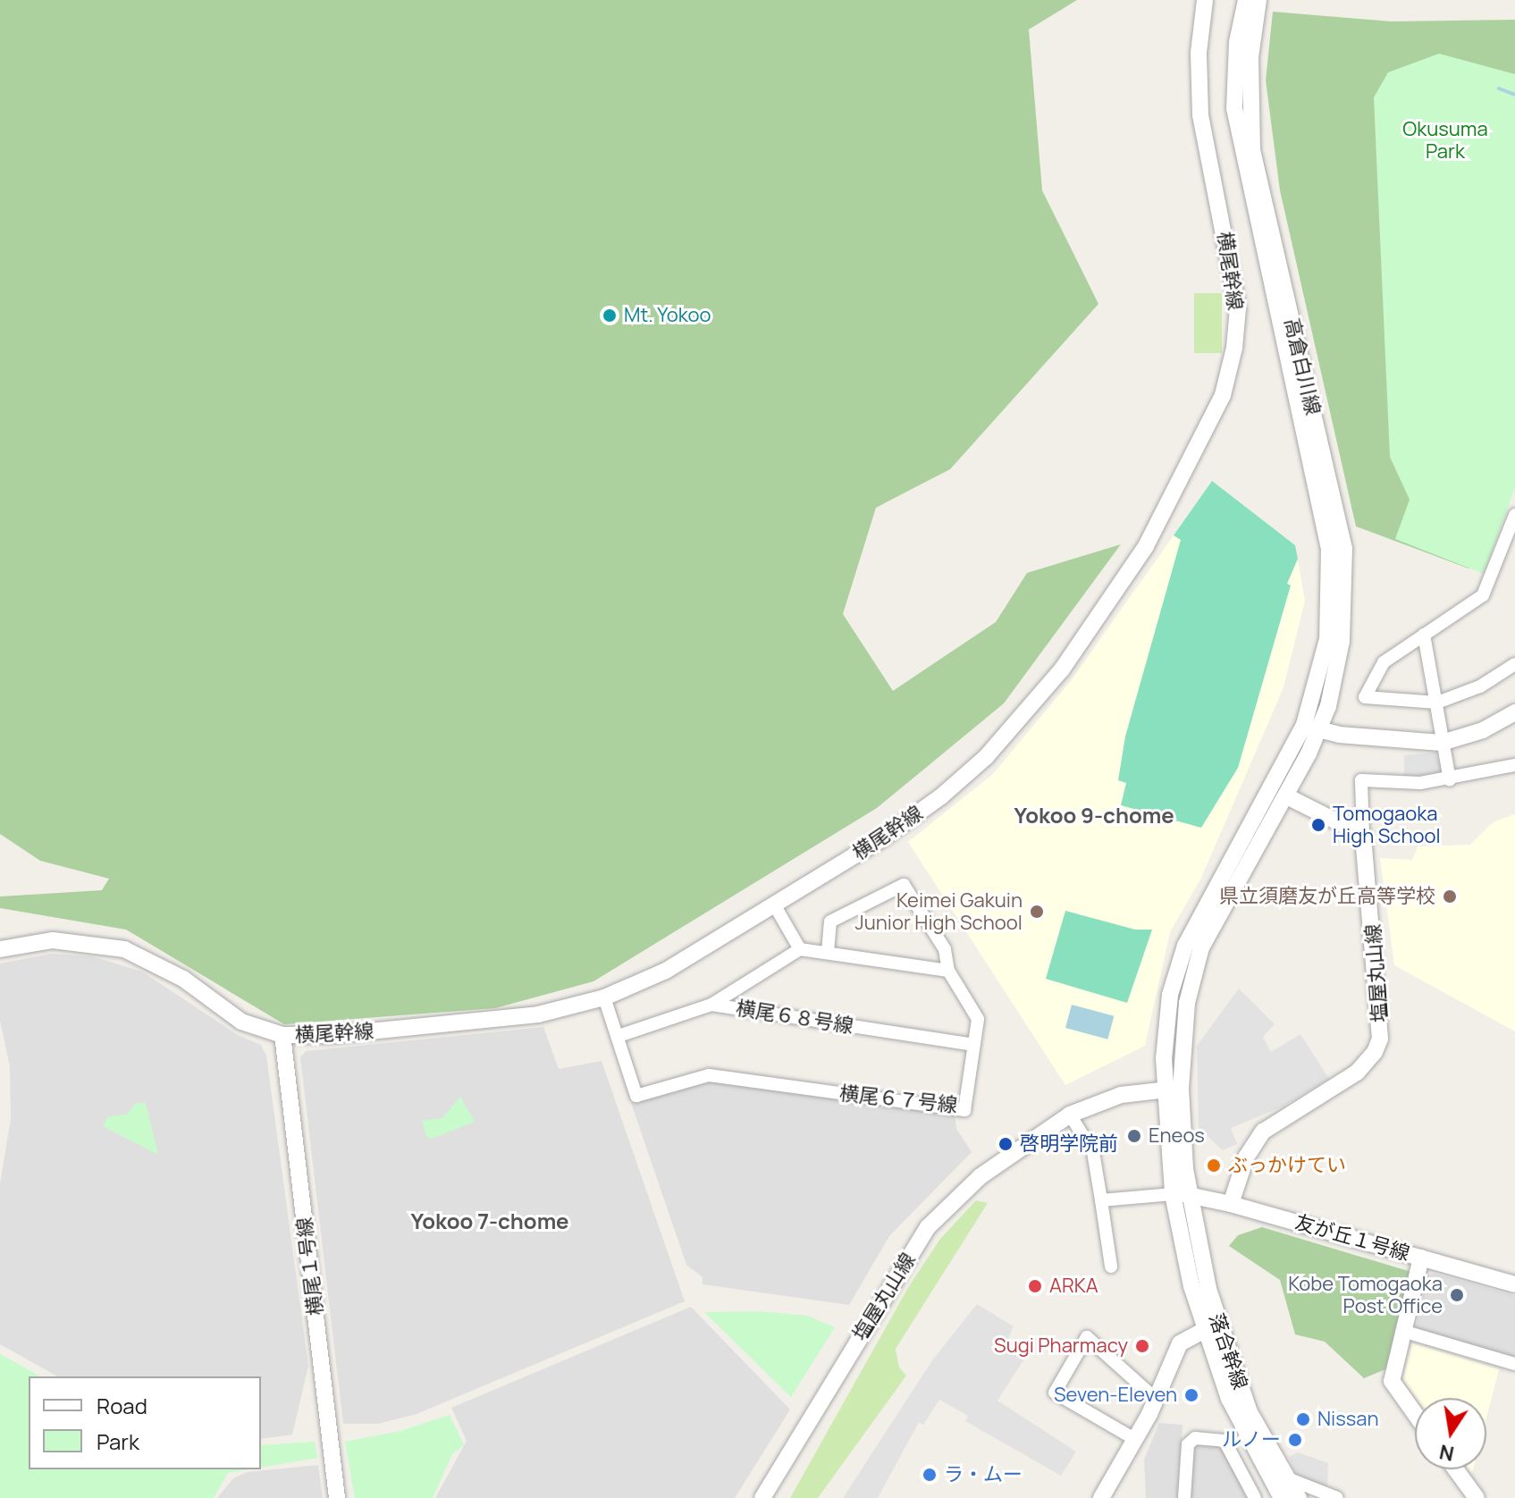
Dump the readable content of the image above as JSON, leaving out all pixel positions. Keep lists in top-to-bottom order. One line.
{"streets":{"street":["横尾幹線","高倉白川線","塩屋丸山線","横尾６８号線","横尾６７号線","友が丘１号線","横尾１号線","落合幹線"]},"crossings":[["横尾幹線","横尾６７号線"],["横尾幹線","横尾１号線"],["塩屋丸山線","友が丘１号線"],["横尾６８号線","横尾６７号線"]],"districts":["Yokoo 9-chome","Yokoo 7-chome"],"parks":["Okusuma Park"],"places":["Mt. Yokoo","Tomogaoka High School","県立須磨友が丘高等学校","Keimei Gakuin Junior High School","Eneos","啓明学院前","ぶっかけてい","ARKA","Kobe Tomogaoka Post Office","Sugi Pharmacy","Seven-Eleven","Nissan","ルノー","ラ・ムー"],"legend":["Road","Park"],"north":"bottom"}
